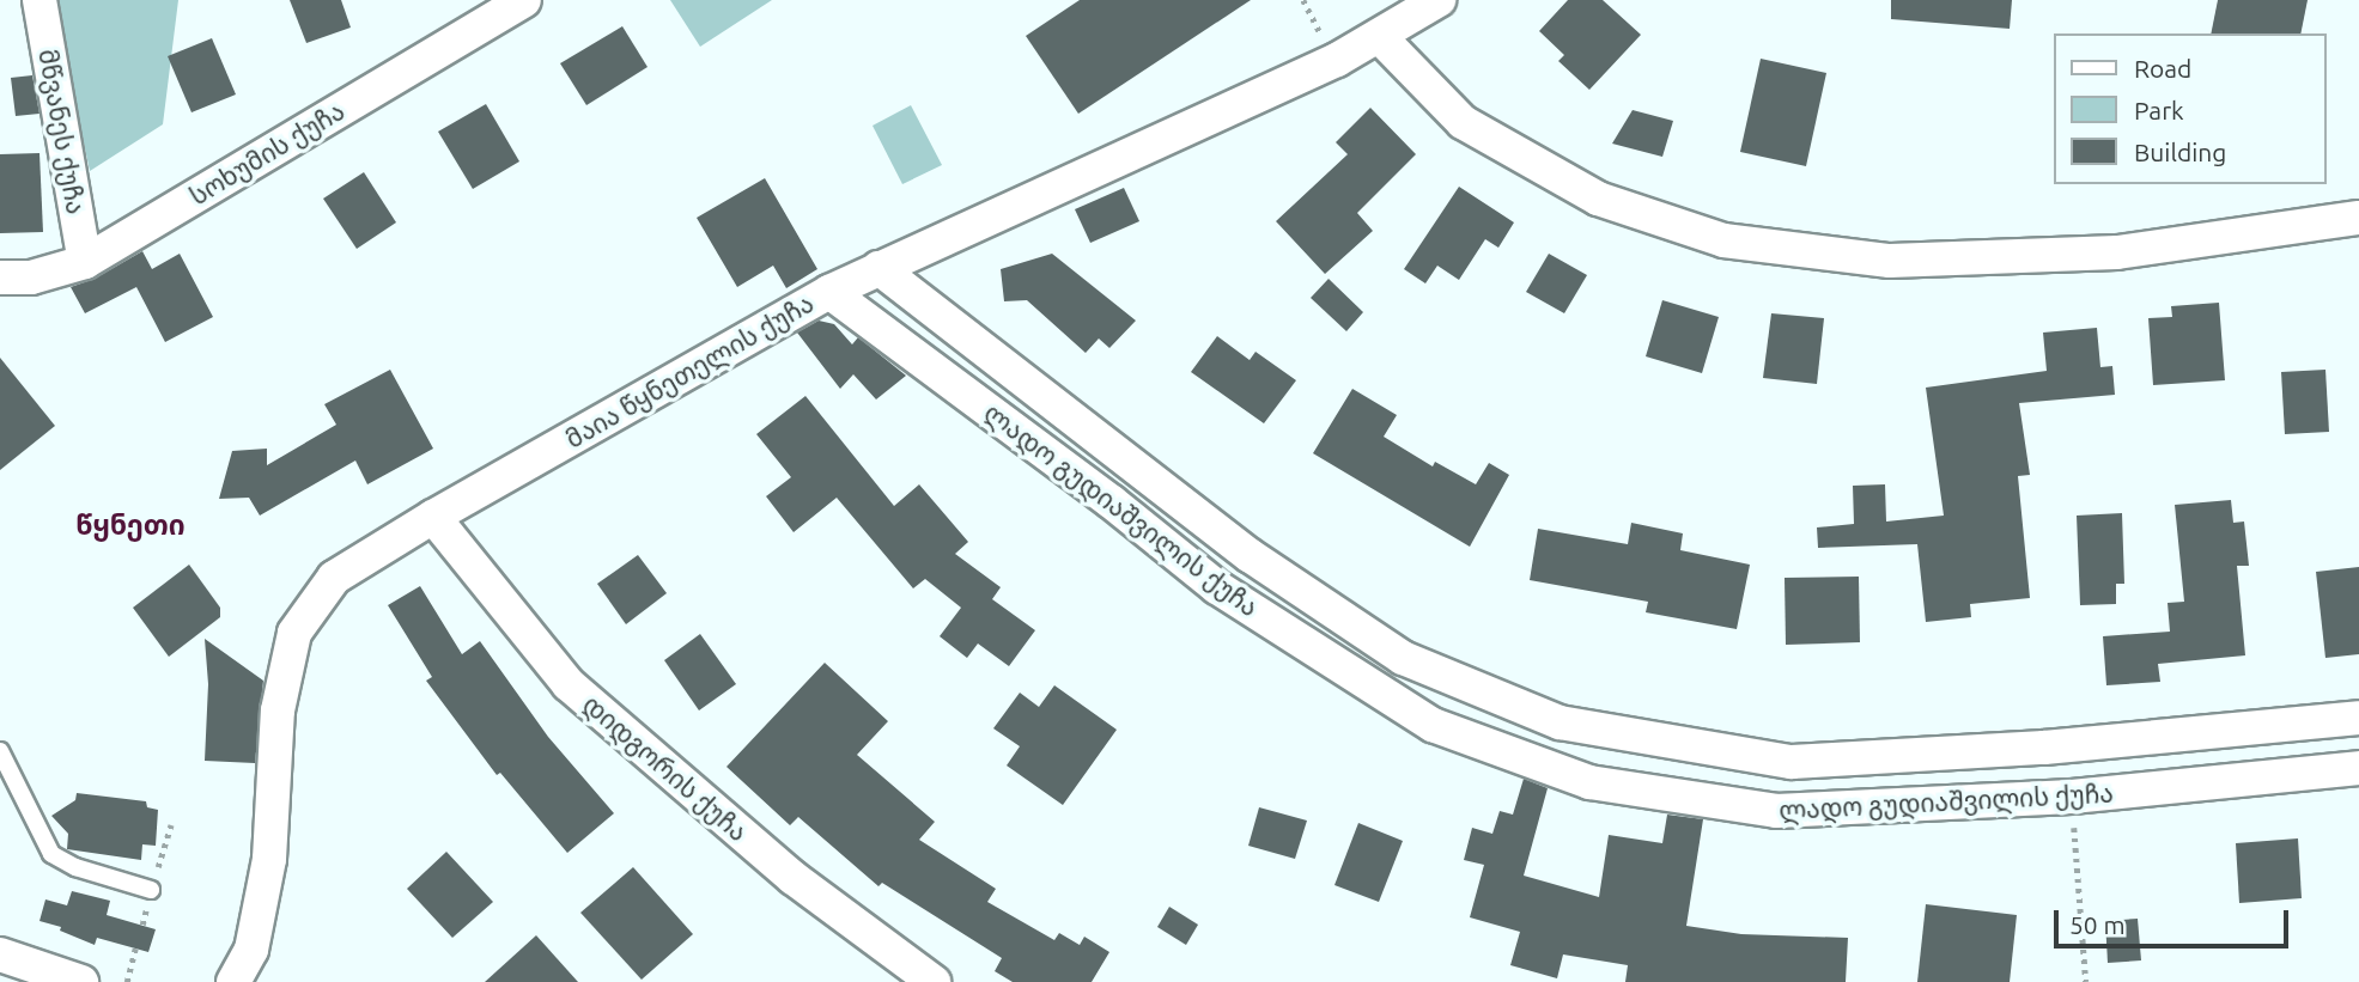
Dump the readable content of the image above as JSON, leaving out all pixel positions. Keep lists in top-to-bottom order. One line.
{"streets":{"street":["მწვანეს ქუჩა","სოხუმის ქუჩა","მაია წყნეთელის ქუჩა","ლადო გუდიაშვილის ქუჩა","დიდგორის ქუჩა"]},"crossings":[["მწვანეს ქუჩა","სოხუმის ქუჩა"],["მაია წყნეთელის ქუჩა","ლადო გუდიაშვილის ქუჩა"],["მაია წყნეთელის ქუჩა","დიდგორის ქუჩა"]],"districts":["წყნეთი"],"legend":["Road","Park","Building"],"scale_bar":"50 m"}
